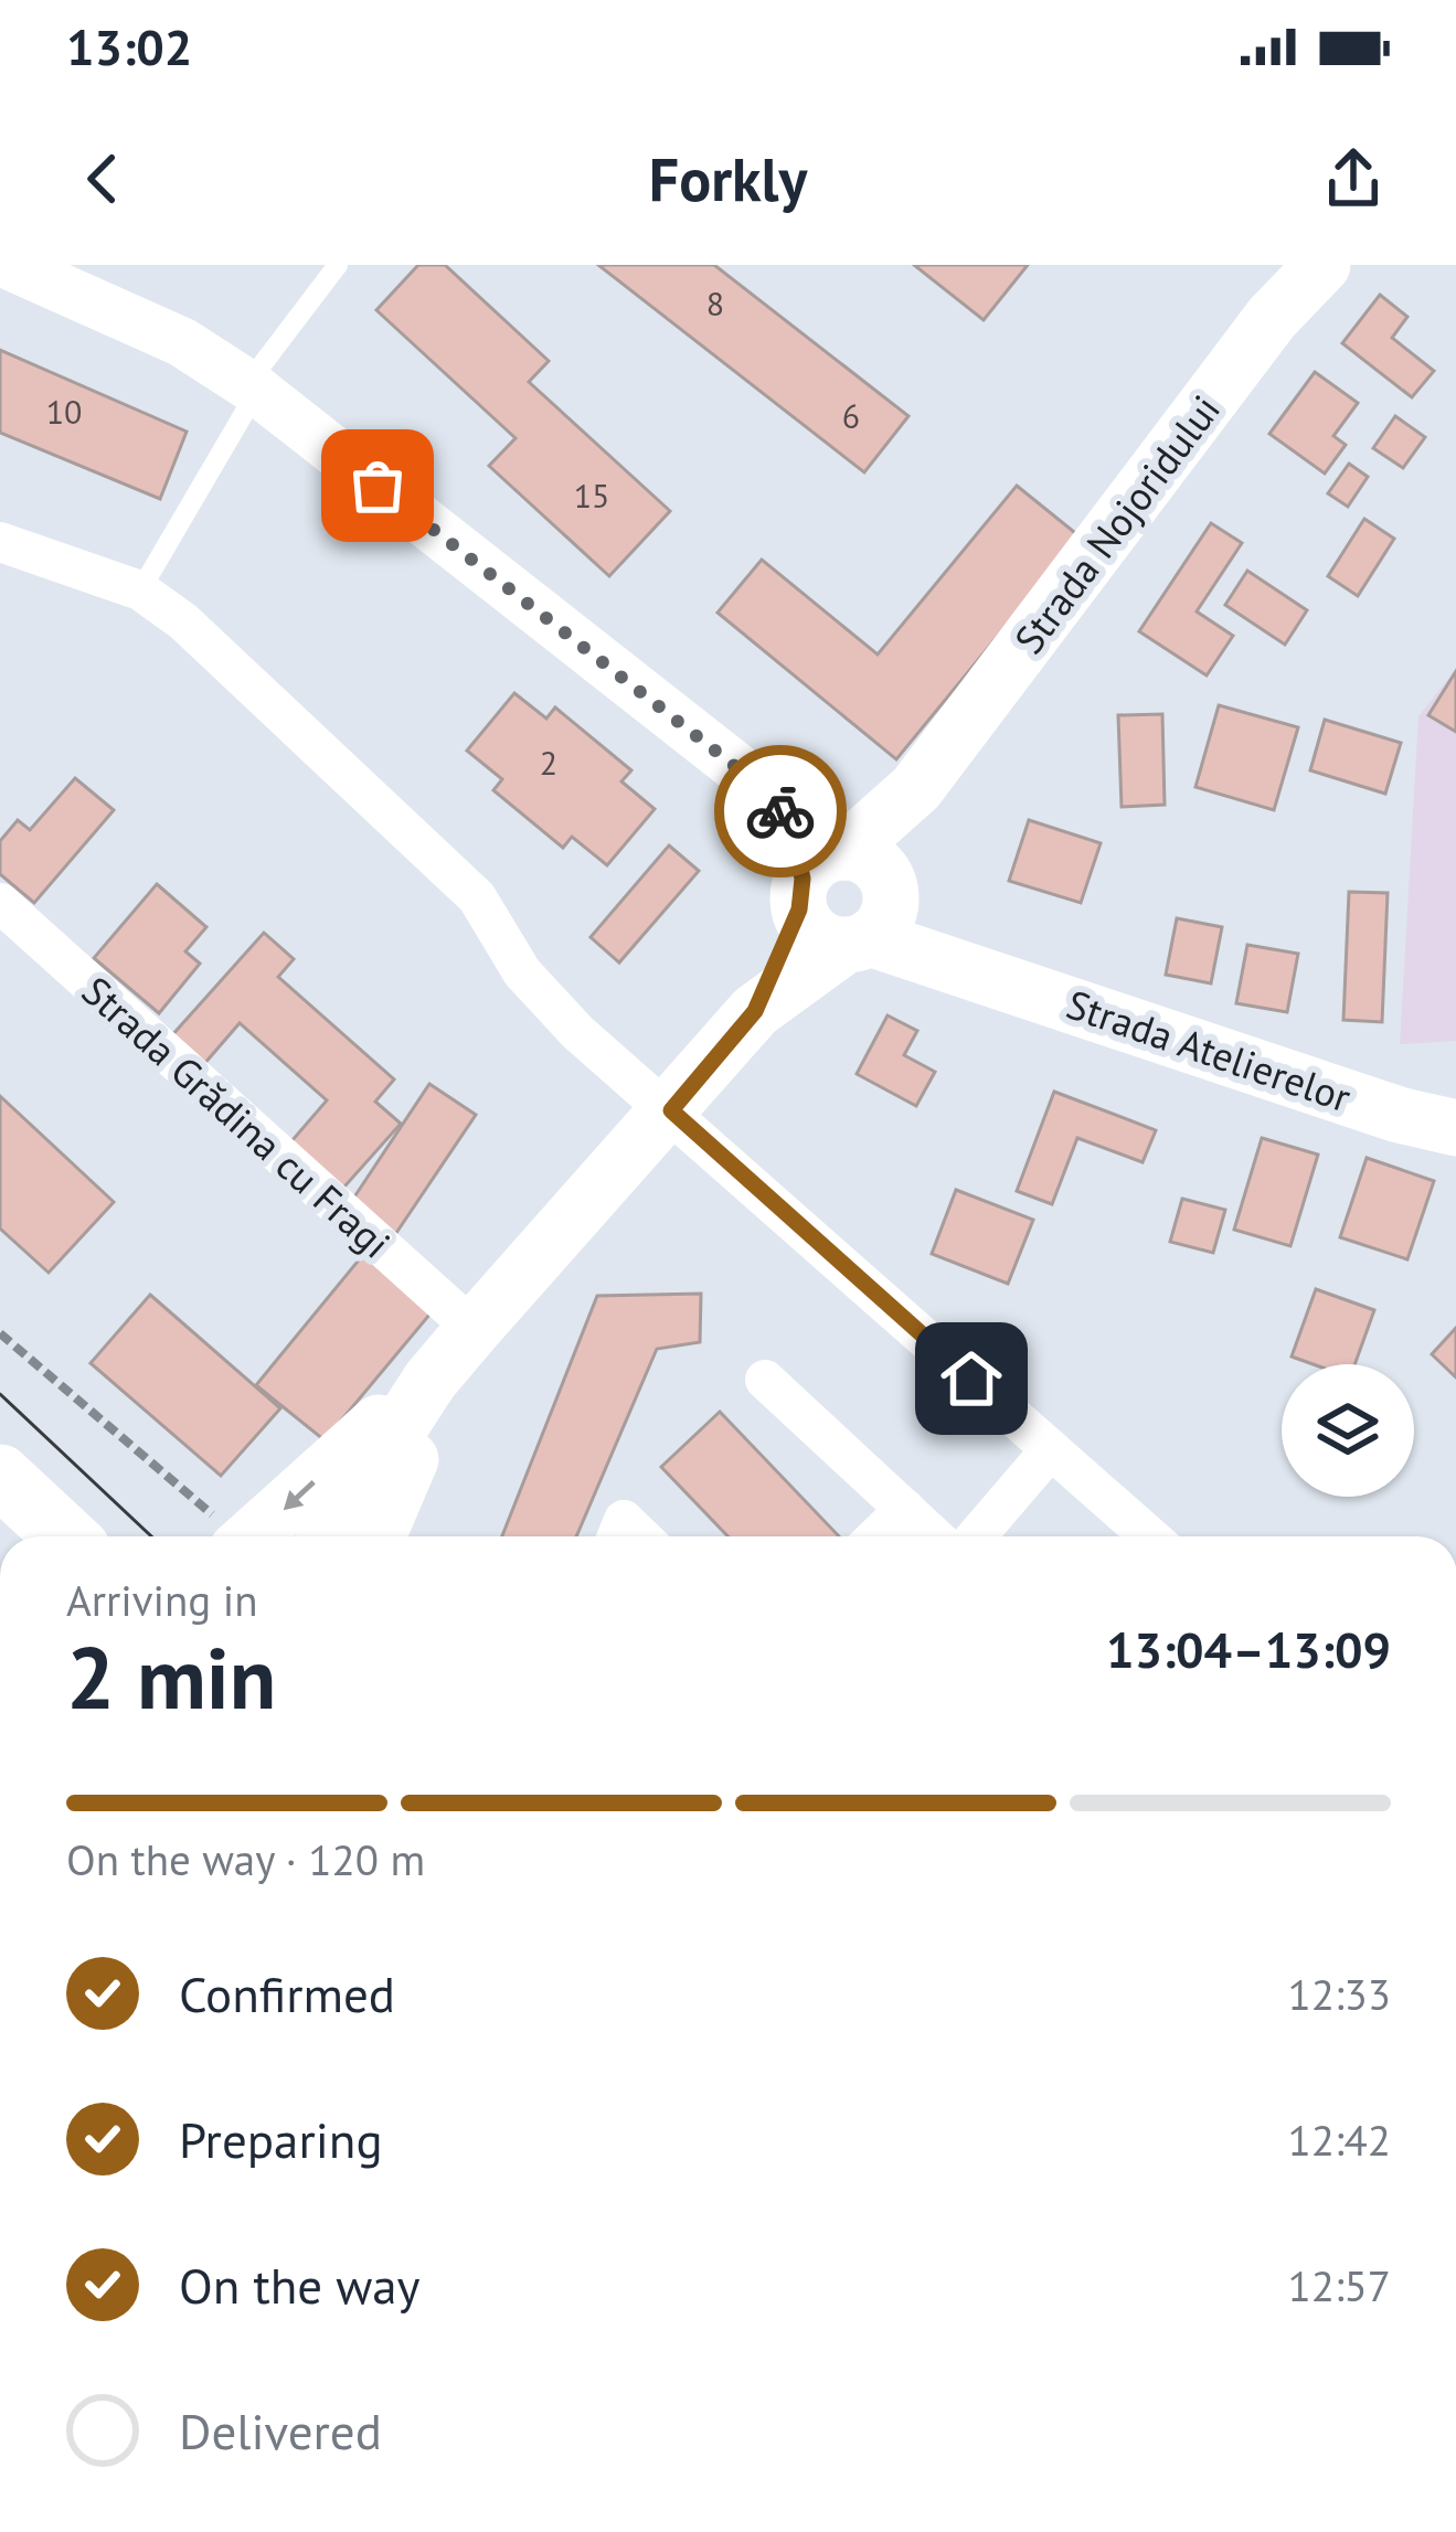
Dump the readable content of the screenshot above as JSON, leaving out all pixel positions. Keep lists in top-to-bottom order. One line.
{"streets":{"main road":["Strada Nojoridului","Strada Atelierelor"],"street":["Strada Grădina cu Fragi"]},"crossings":[["Strada Nojoridului","Strada Atelierelor"]],"house_numbers":["8","10","6","15","2"],"page":{"status":"13:02","header":"Forkly","heading":["2 min","Arriving in","13:04–13:09"],"bar":"On the way · 120 m","list":[["Confirmed","12:33"],["Preparing","12:42"],["On the way","12:57"],"Delivered"]}}
